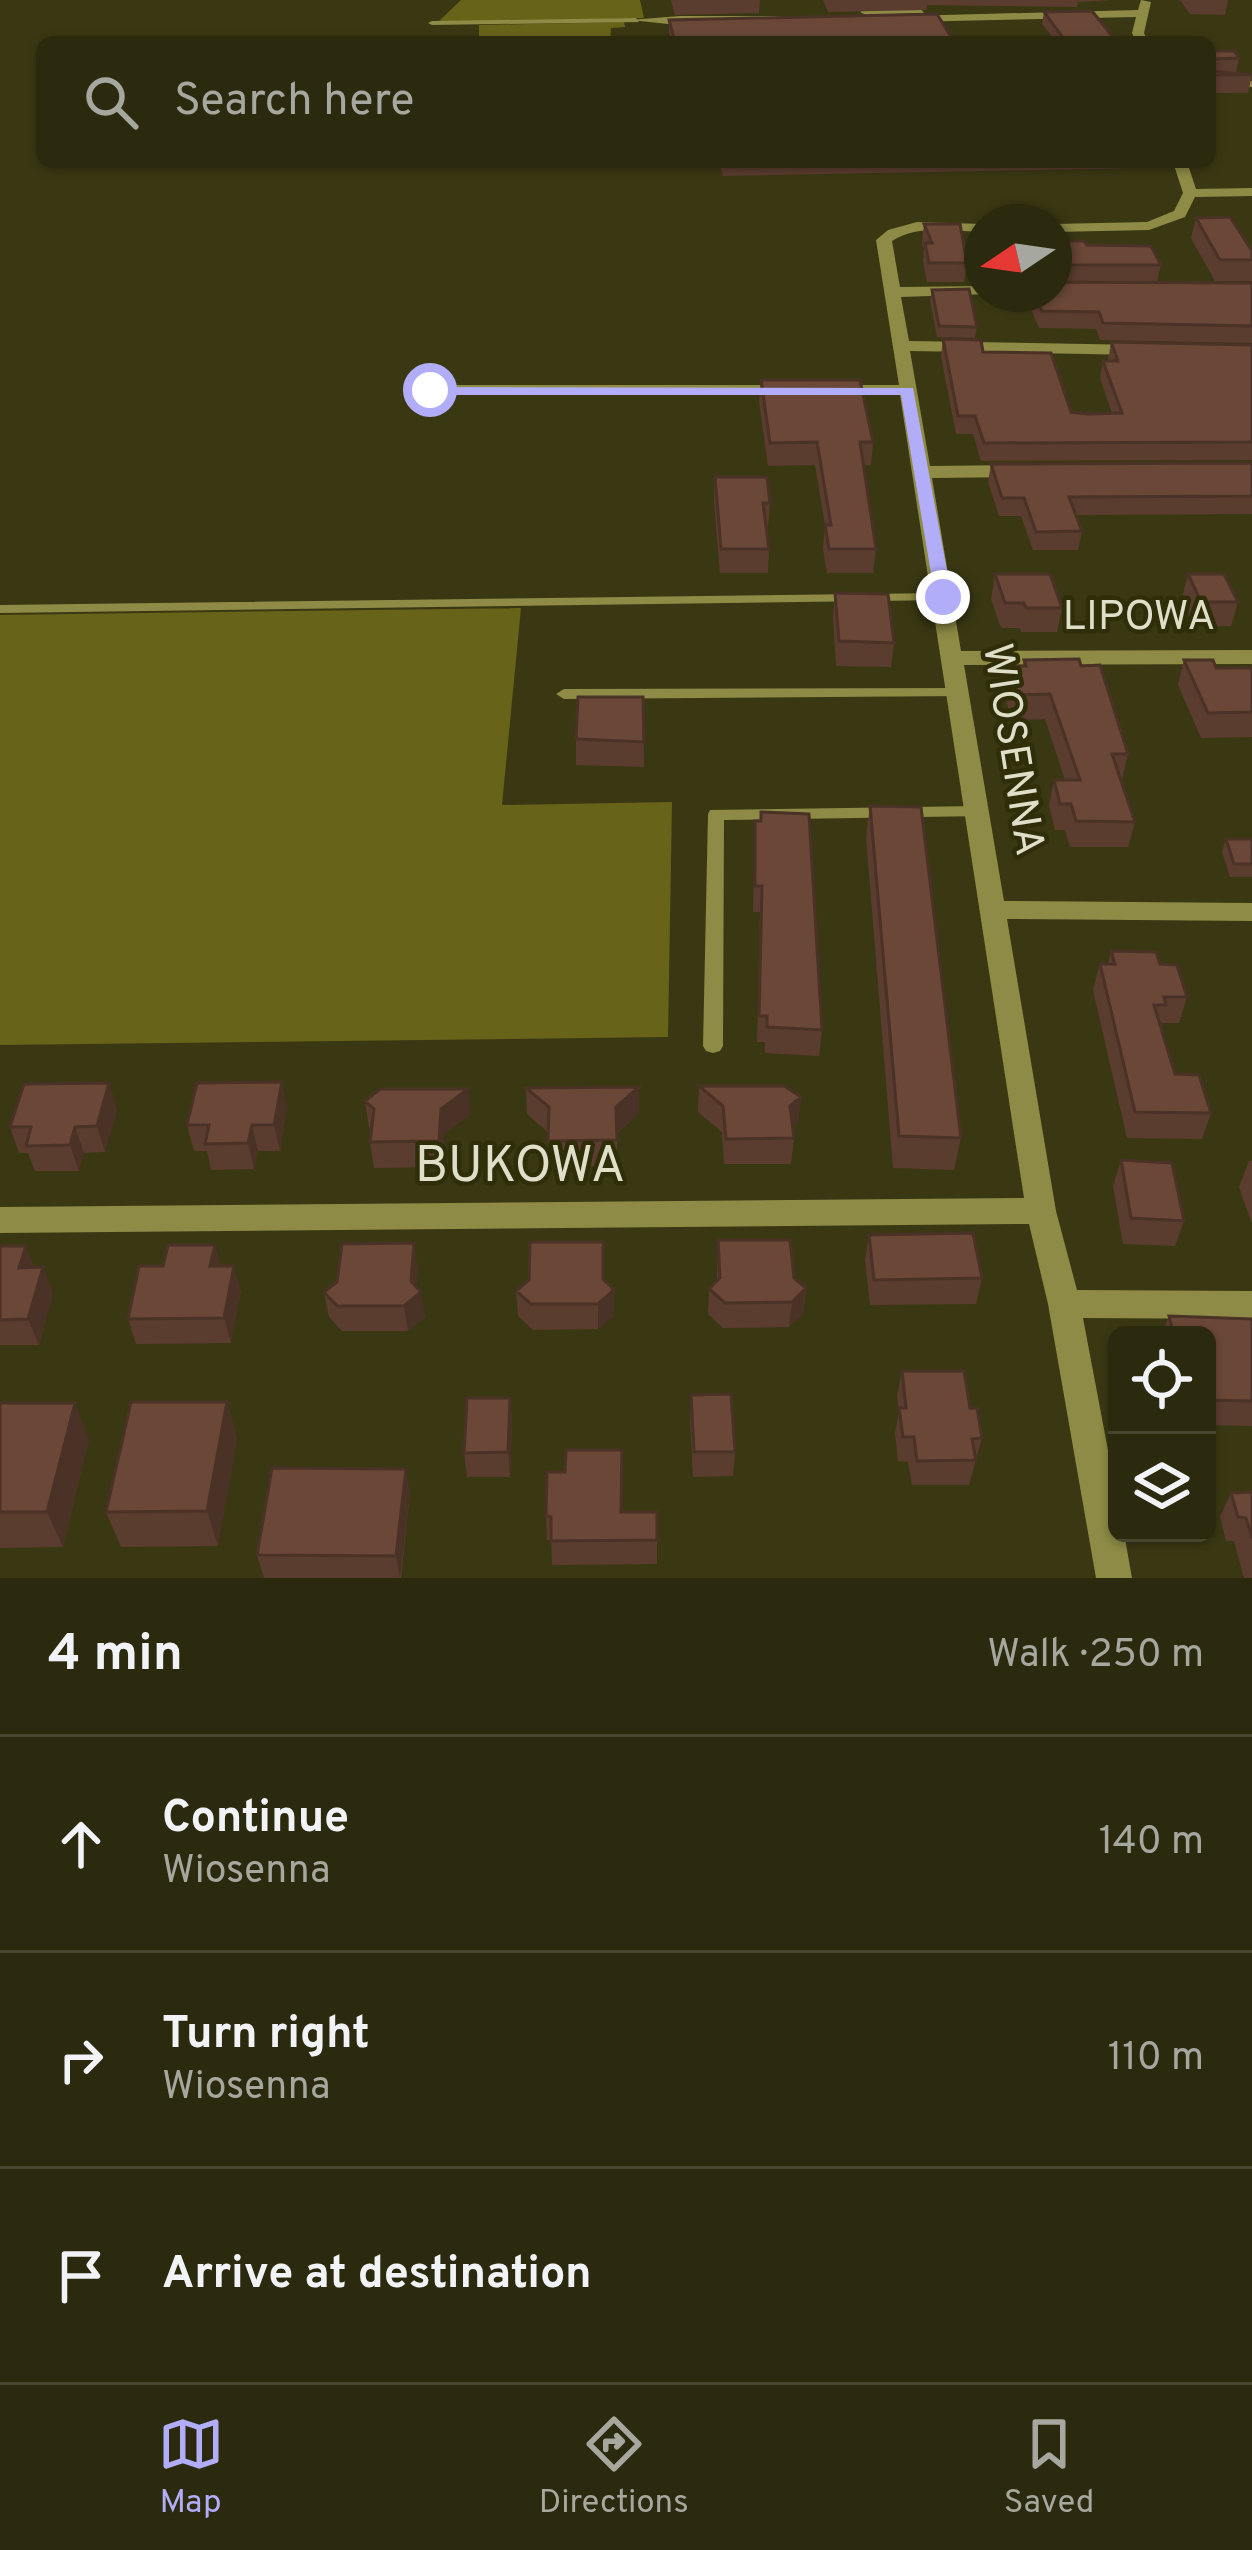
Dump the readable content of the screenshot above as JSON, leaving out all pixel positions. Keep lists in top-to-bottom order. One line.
{"streets":{"street":["LIPOWA","WIOSENNA","BUKOWA"]},"crossings":[["LIPOWA","WIOSENNA"],["WIOSENNA","BUKOWA"]],"north":"left","page":{"search":"Search here","heading":["4 min","Walk · 250 m"],"list":[["Continue","Wiosenna","140 m"],["Turn right","Wiosenna","110 m"],"Arrive at destination"],"nav":["Map","Directions","Saved"]}}
